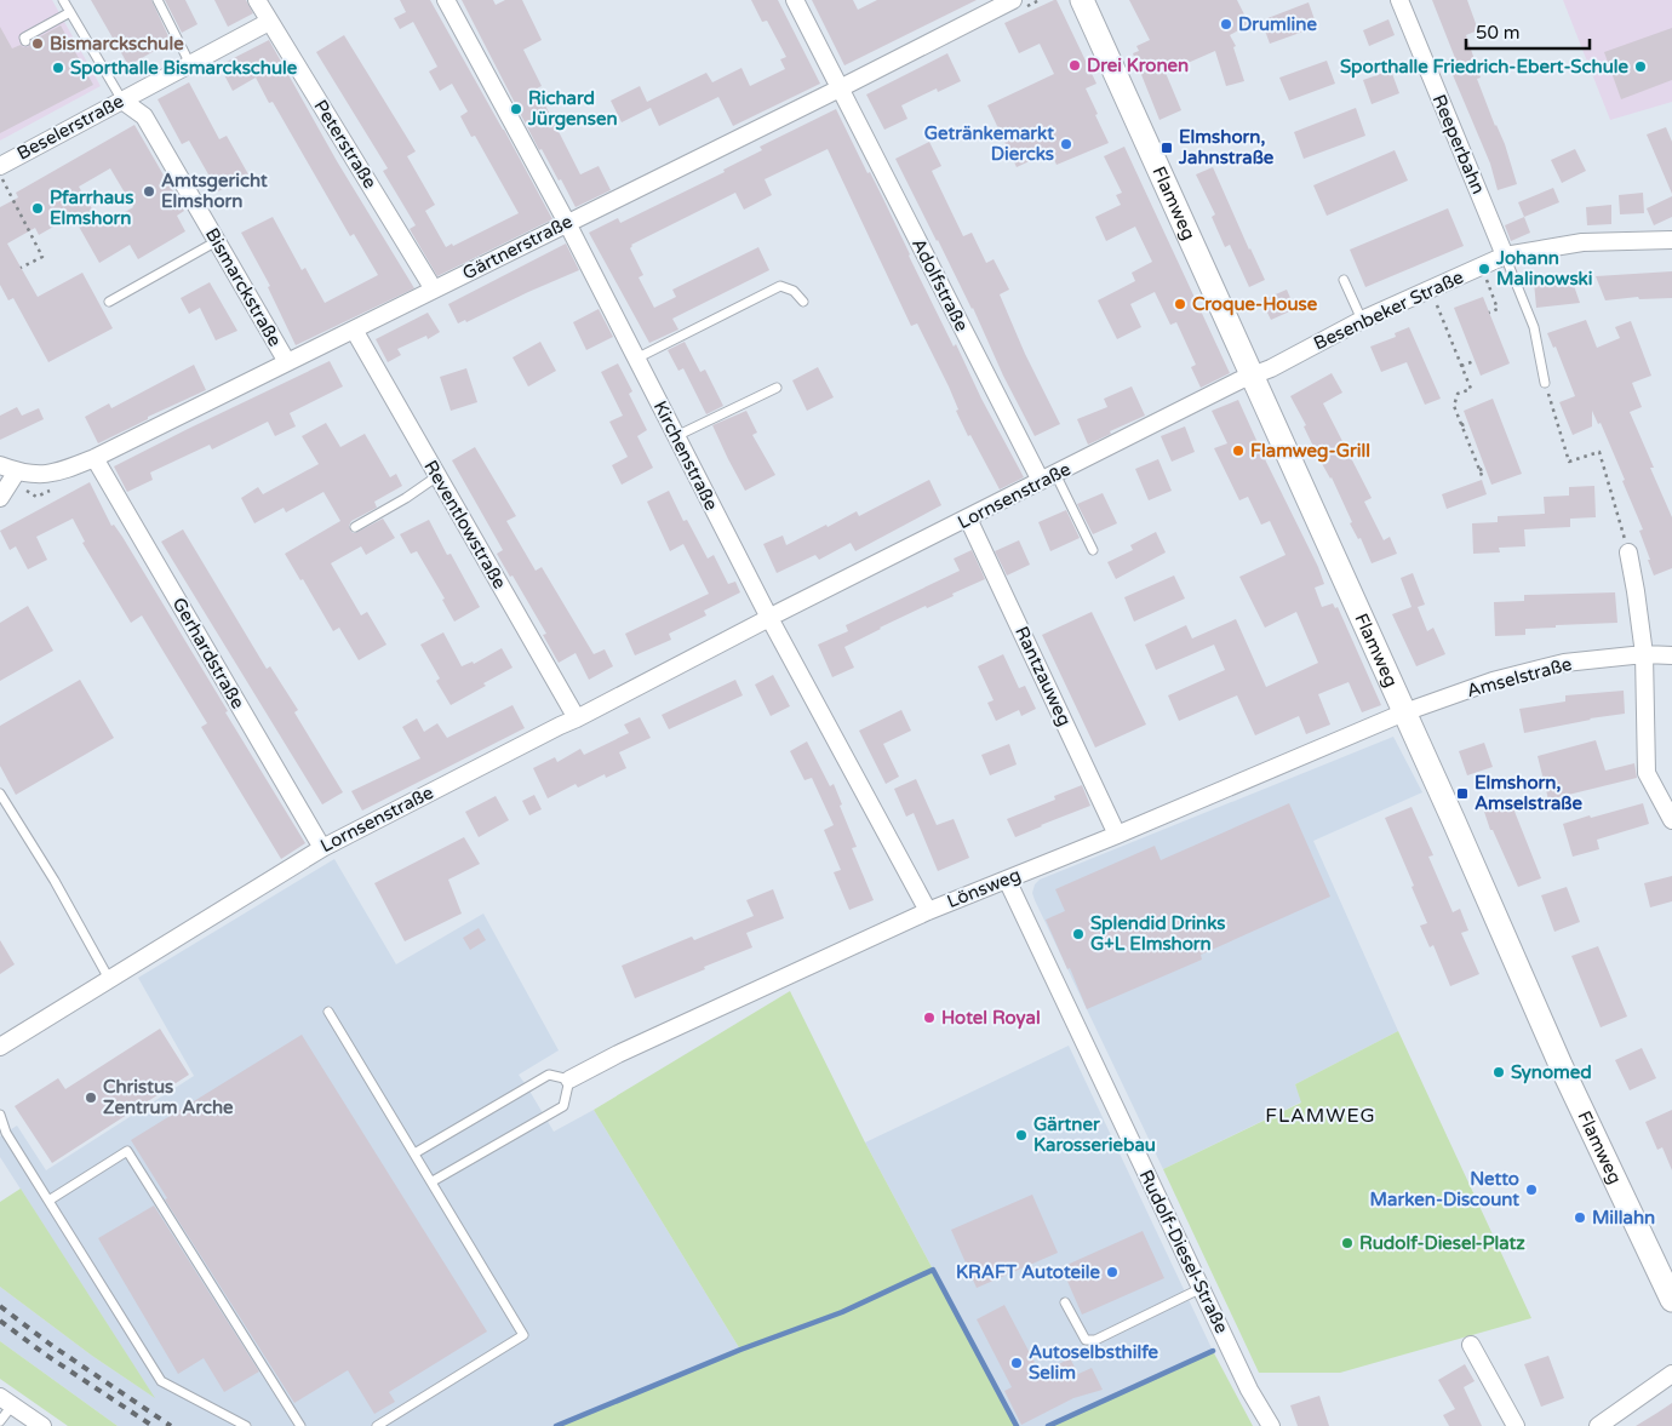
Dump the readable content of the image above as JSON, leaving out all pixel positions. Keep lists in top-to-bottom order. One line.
{"streets":{"main road":["Flamweg"],"street":["Beselerstraße","Peterstraße","Reeperbahn","Gärtnerstraße","Adolfstraße","Bismarckstraße","Besenbeker Straße","Kirchenstraße","Lornsenstraße","Reventlowstraße","Gerhardstraße","Rantzauweg","Amselstraße","Lönsweg","Rudolf-Diesel-Straße"]},"crossings":[["Beselerstraße","Peterstraße"],["Beselerstraße","Bismarckstraße"],["Peterstraße","Gärtnerstraße"],["Reeperbahn","Besenbeker Straße"],["Flamweg","Besenbeker Straße"],["Flamweg","Lornsenstraße"],["Flamweg","Amselstraße"],["Flamweg","Lönsweg"],["Gärtnerstraße","Adolfstraße"],["Gärtnerstraße","Bismarckstraße"],["Gärtnerstraße","Kirchenstraße"],["Gärtnerstraße","Reventlowstraße"],["Gärtnerstraße","Gerhardstraße"],["Adolfstraße","Lornsenstraße"],["Besenbeker Straße","Lornsenstraße"],["Kirchenstraße","Lornsenstraße"],["Kirchenstraße","Lönsweg"],["Lornsenstraße","Reventlowstraße"],["Lornsenstraße","Gerhardstraße"],["Lornsenstraße","Rantzauweg"],["Rantzauweg","Lönsweg"],["Amselstraße","Lönsweg"],["Lönsweg","Rudolf-Diesel-Straße"]],"districts":["FLAMWEG"],"places":{"other":["Drumline","Bismarckschule","Drei Kronen","Sporthalle Friedrich-Ebert-Schule","Sporthalle Bismarckschule","Richard Jürgensen","Getränkemarkt Diercks","Amtsgericht Elmshorn","Pfarrhaus Elmshorn","Johann Malinowski","Croque-House","Flamweg-Grill","Splendid Drinks G+L Elmshorn","Hotel Royal","Synomed","Christus Zentrum Arche","Gärtner Karosseriebau","Netto Marken-Discount","Millahn","Rudolf-Diesel-Platz","KRAFT Autoteile","Autoselbsthilfe Selim"],"transit":["Elmshorn, Jahnstraße","Elmshorn, Amselstraße"]},"scale_bar":"50 m"}
